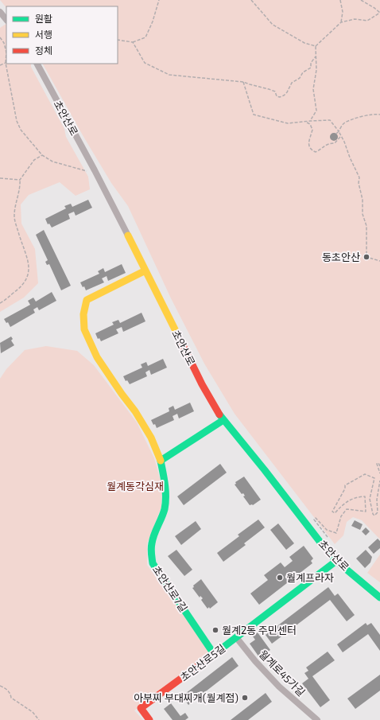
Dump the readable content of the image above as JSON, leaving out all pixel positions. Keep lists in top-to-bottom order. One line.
{"streets":{"street":["초안산로","초안산로7길","초안산로5길","월계로45가길"]},"crossings":[["초안산로","초안산로7길"],["초안산로","초안산로5길"],["초안산로7길","초안산로5길"],["초안산로5길","월계로45가길"]],"parks":["월계동각심재"],"places":["동초안산","월계프라자","월계2동 주민센터","아부찌 부대찌개(월계점)"],"legend":["원활","서행","정체"]}
